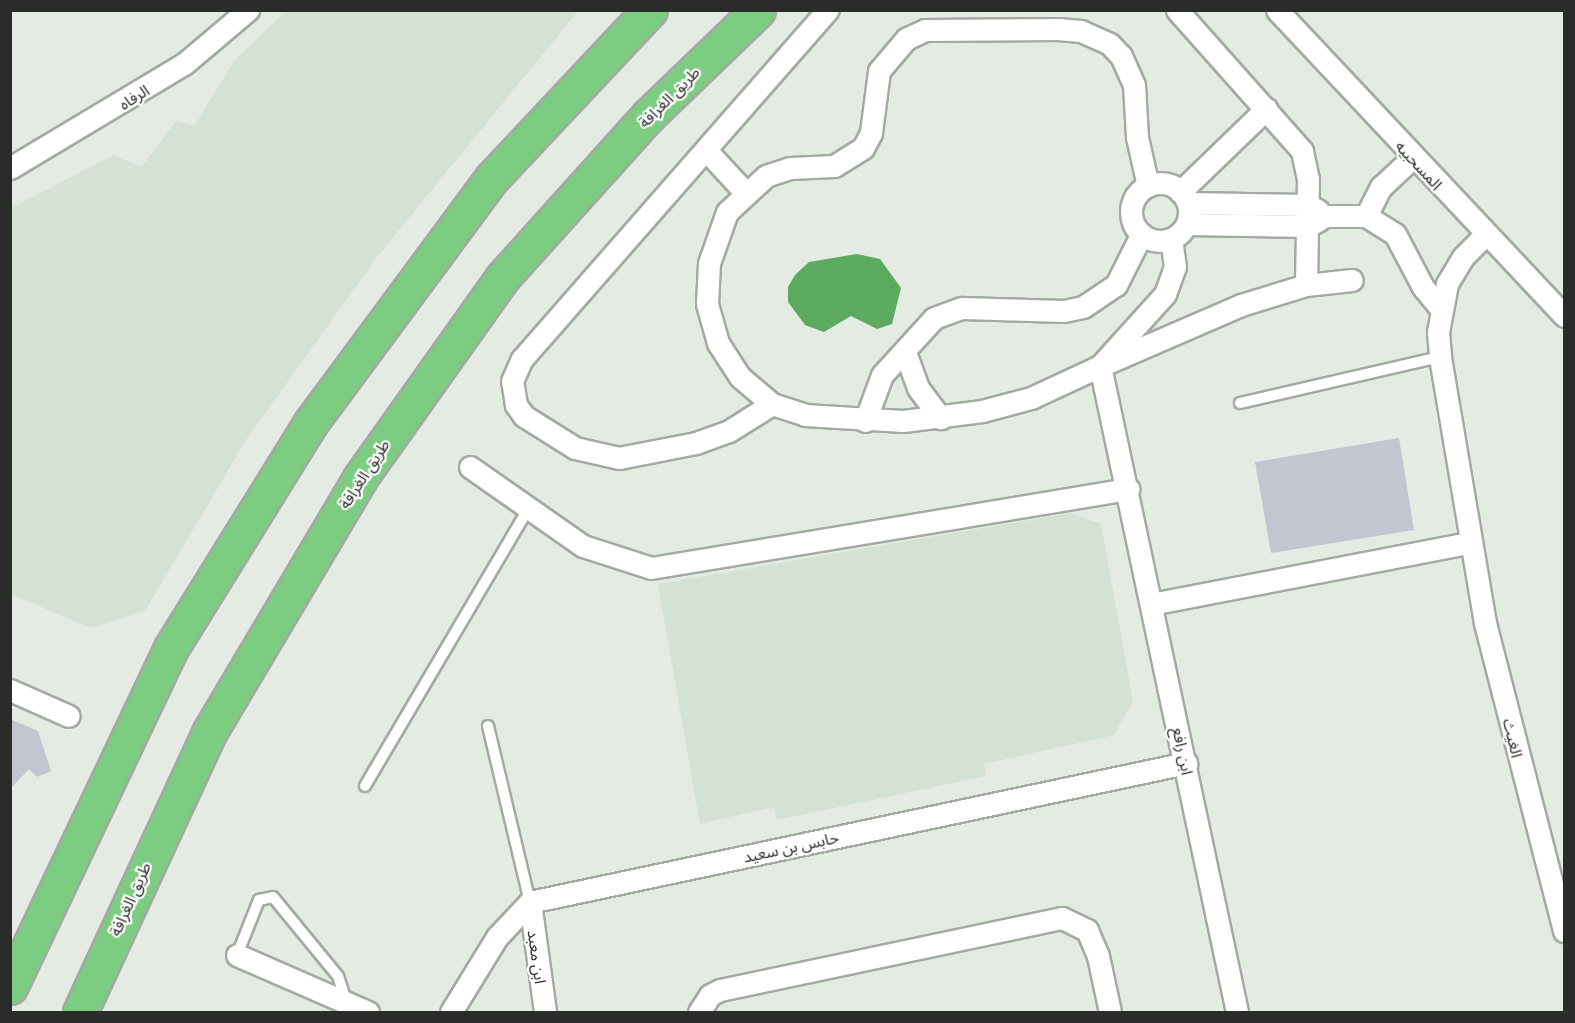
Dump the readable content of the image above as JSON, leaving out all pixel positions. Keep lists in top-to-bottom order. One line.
{"streets":{"highway":["طريق الغرافة"],"street":["الرفاه","المسحبيه","الغيث","ابن رافع","حابس بن سعيد","ابن معبد"]},"crossings":[["المسحبيه","الغيث"],["ابن رافع","حابس بن سعيد"],["حابس بن سعيد","ابن معبد"]]}
